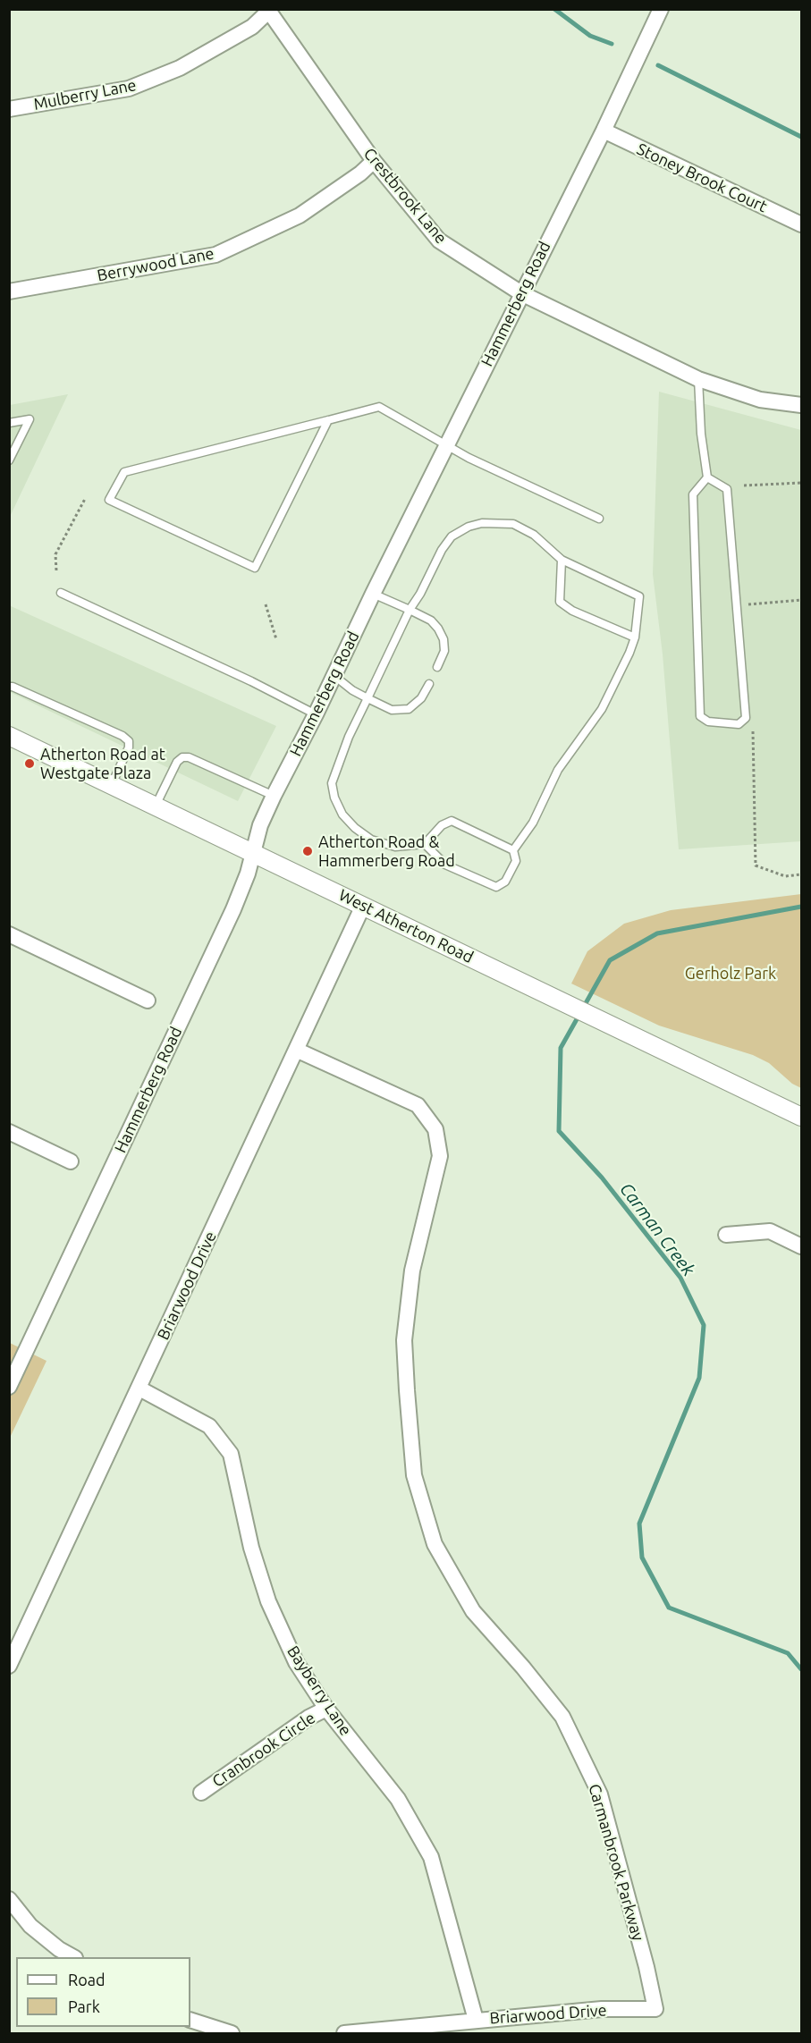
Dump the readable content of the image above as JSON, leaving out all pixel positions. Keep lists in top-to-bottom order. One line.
{"streets":{"street":["Mulberry Lane","Stoney Brook Court","Crestbrook Lane","Berrywood Lane","Hammerberg Road","West Atherton Road","Briarwood Drive","Bayberry Lane","Cranbrook Circle","Carmanbrook Parkway"]},"crossings":[["Mulberry Lane","Crestbrook Lane"],["Stoney Brook Court","Hammerberg Road"],["Crestbrook Lane","Berrywood Lane"],["Crestbrook Lane","Hammerberg Road"],["Hammerberg Road","West Atherton Road"],["West Atherton Road","Briarwood Drive"],["Briarwood Drive","Bayberry Lane"],["Briarwood Drive","Carmanbrook Parkway"],["Bayberry Lane","Cranbrook Circle"]],"water":["Carman Creek"],"parks":["Gerholz Park"],"places":["Atherton Road at Westgate Plaza","Atherton Road & Hammerberg Road"],"legend":["Road","Park"]}
